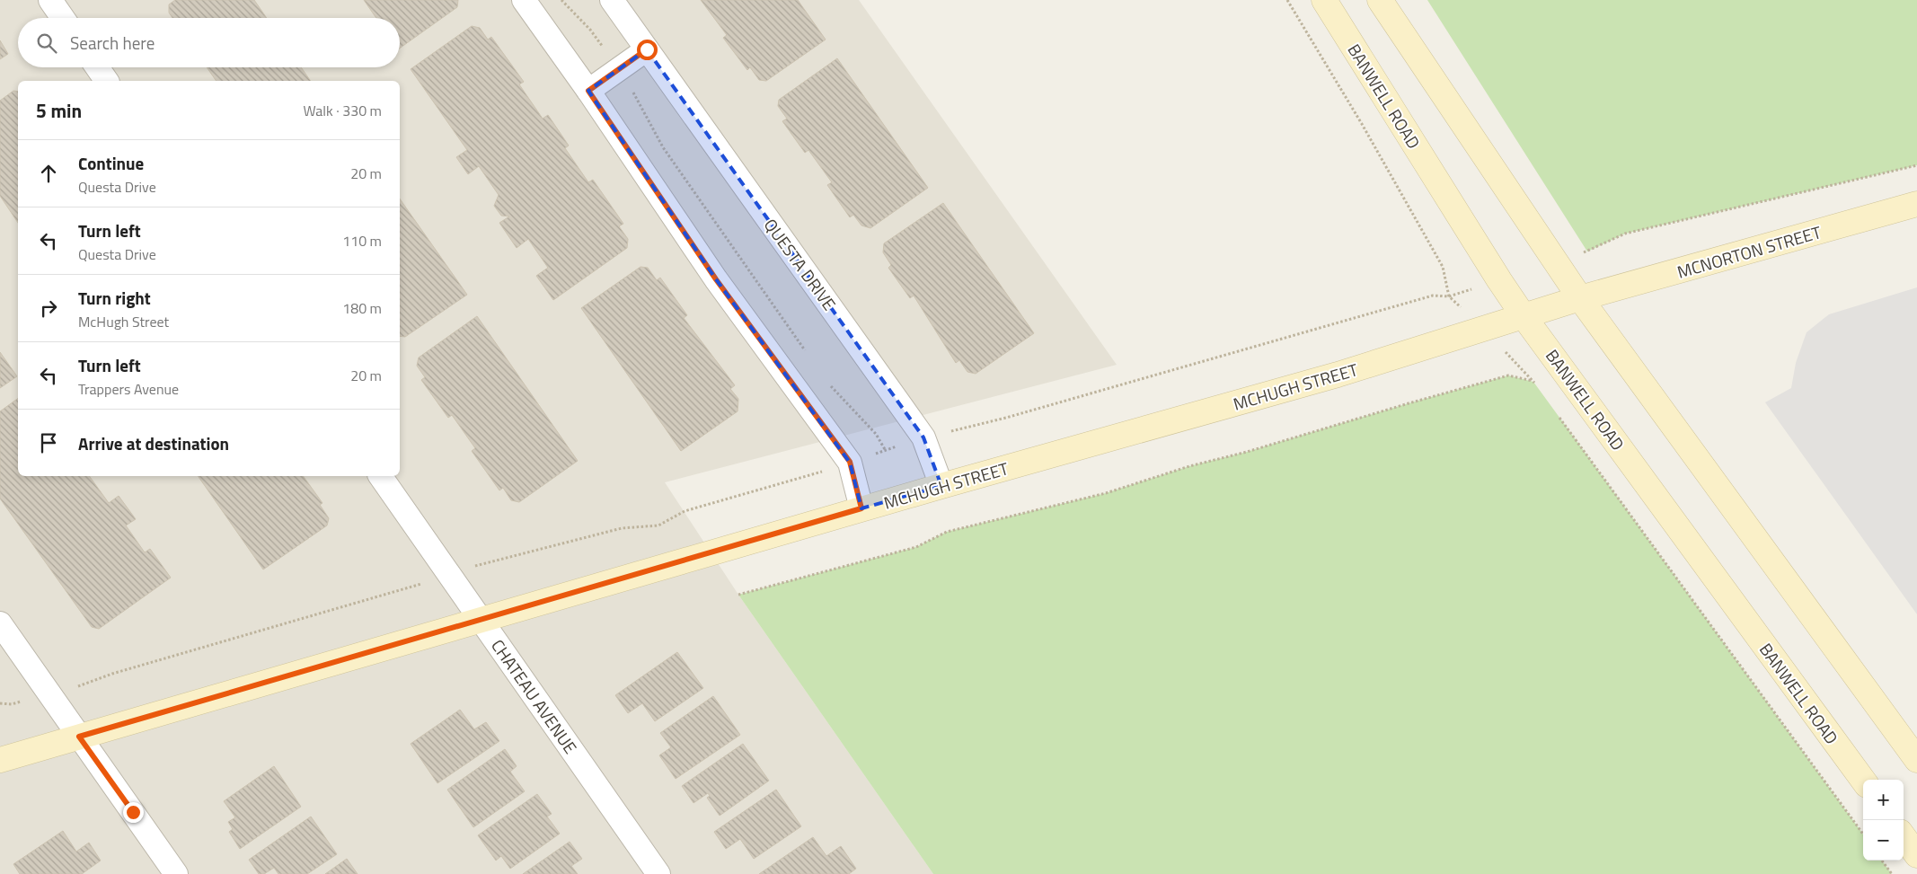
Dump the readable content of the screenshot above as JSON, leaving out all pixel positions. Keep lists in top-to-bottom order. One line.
{"streets":{"main road":["BANWELL ROAD","MCNORTON STREET","MCHUGH STREET"],"street":["QUESTA DRIVE","CHATEAU AVENUE"]},"crossings":[["BANWELL ROAD","MCHUGH STREET"],["MCNORTON STREET","MCHUGH STREET"],["QUESTA DRIVE","MCHUGH STREET"],["MCHUGH STREET","CHATEAU AVENUE"]],"page":{"search":"Search here","heading":["5 min","Walk · 330 m"],"list":[["Continue","Questa Drive","20 m"],["Turn left","Questa Drive","110 m"],["Turn right","McHugh Street","180 m"],["Turn left","Trappers Avenue","20 m"],"Arrive at destination"],"map_buttons":["+","−"]}}
